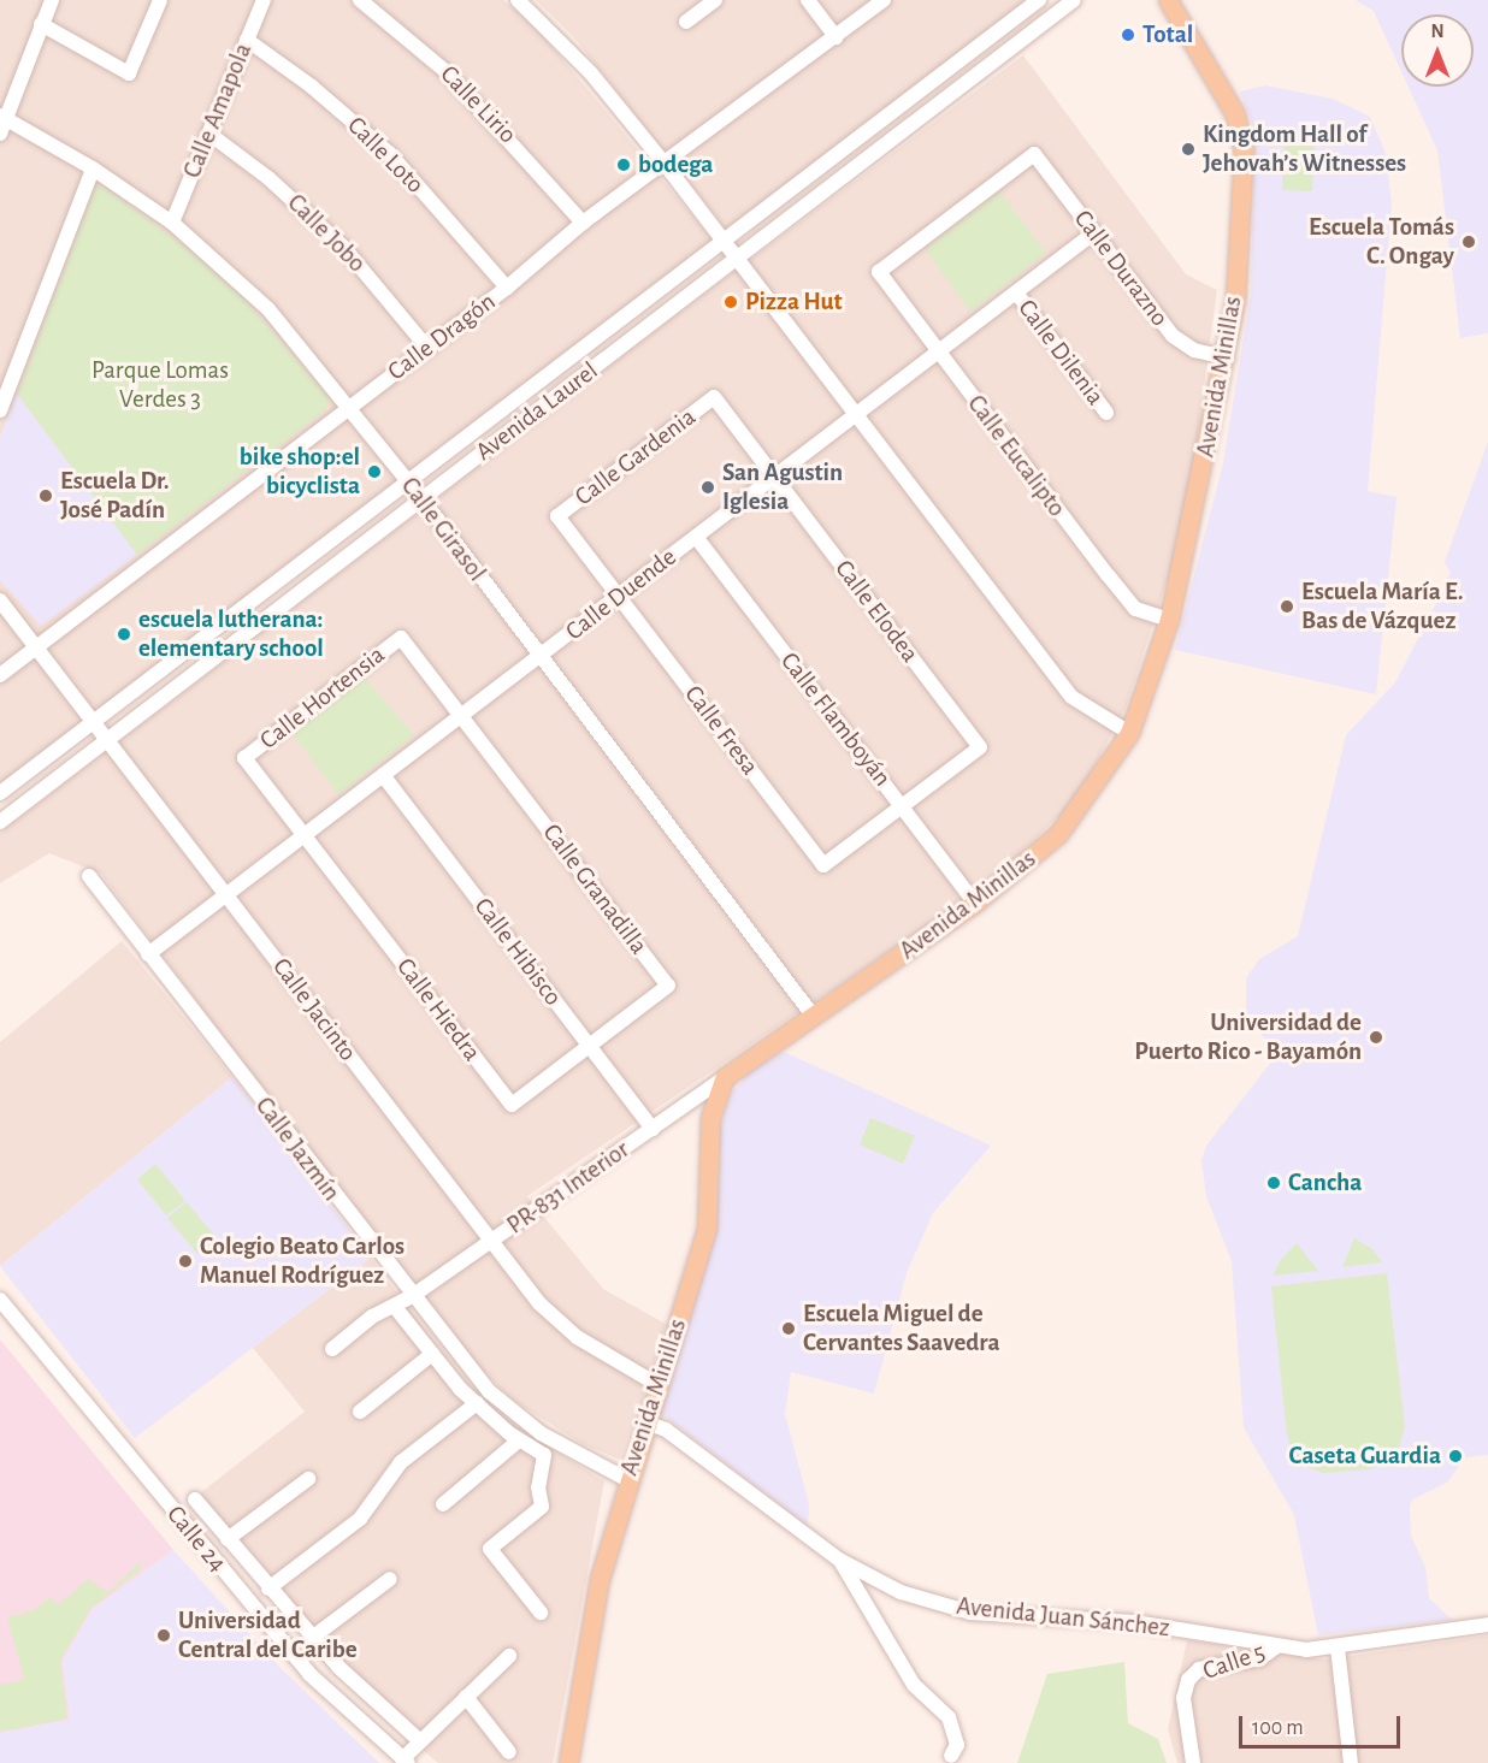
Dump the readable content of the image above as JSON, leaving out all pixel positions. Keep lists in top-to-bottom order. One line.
{"streets":{"main road":["Avenida Minillas"],"street":["Calle Lirio","Calle Amapola","Calle Loto","Calle Jobo","Calle Durazno","Calle Dragón","Calle Dilenia","Avenida Laurel","Calle Eucalipto","Calle Gardenia","Calle Girasol","Calle Duende","Calle Elodea","Calle Hortensia","Calle Flamboyán","Calle Fresa","Calle Granadilla","Calle Hibisco","Calle Jacinto","Calle Hiedra","Calle Jazmín","PR-831 Interior","Calle 24","Avenida Juan Sánchez","Calle 5"]},"crossings":[["Calle Lirio","Calle Dragón"],["Calle Amapola","Calle Loto"],["Calle Amapola","Calle Jobo"],["Calle Amapola","Calle Girasol"],["Calle Loto","Calle Dragón"],["Calle Jobo","Calle Dragón"],["Calle Durazno","Avenida Minillas"],["Calle Durazno","Calle Eucalipto"],["Calle Durazno","Calle Duende"],["Calle Dragón","Calle Girasol"],["Calle Dragón","Calle Jacinto"],["Calle Dilenia","Calle Duende"],["Avenida Minillas","Calle Eucalipto"],["Avenida Minillas","Calle Girasol"],["Avenida Minillas","Calle Flamboyán"],["Avenida Minillas","Calle Jacinto"],["Avenida Minillas","Calle Jazmín"],["Avenida Minillas","PR-831 Interior"],["Avenida Minillas","Avenida Juan Sánchez"],["Avenida Laurel","Calle Girasol"],["Avenida Laurel","Calle Jacinto"],["Calle Eucalipto","Calle Duende"],["Calle Gardenia","Calle Duende"],["Calle Gardenia","Calle Elodea"],["Calle Gardenia","Calle Fresa"],["Calle Girasol","Calle Duende"],["Calle Duende","Calle Elodea"],["Calle Duende","Calle Hortensia"],["Calle Duende","Calle Flamboyán"],["Calle Duende","Calle Fresa"],["Calle Duende","Calle Granadilla"],["Calle Duende","Calle Hibisco"],["Calle Duende","Calle Jacinto"],["Calle Duende","Calle Hiedra"],["Calle Duende","Calle Jazmín"],["Calle Elodea","Calle Flamboyán"],["Calle Elodea","Calle Fresa"],["Calle Hortensia","Calle Granadilla"],["Calle Hortensia","Calle Hiedra"],["Calle Flamboyán","Calle Fresa"],["Calle Granadilla","Calle Hibisco"],["Calle Granadilla","Calle Hiedra"],["Calle Hibisco","Calle Hiedra"],["Calle Hibisco","PR-831 Interior"],["Calle Jacinto","PR-831 Interior"],["Calle Jazmín","PR-831 Interior"],["Avenida Juan Sánchez","Calle 5"]],"parks":["Parque Lomas Verdes 3"],"places":["Total","Kingdom Hall of Jehovah’s Witnesses","bodega","Escuela Tomás C. Ongay","Pizza Hut","bike shop:el bicyclista","San Agustin Iglesia","Escuela Dr. José Padín","Escuela María E. Bas de Vázquez","escuela lutherana: elementary school","Universidad de Puerto Rico - Bayamón","Cancha","Colegio Beato Carlos Manuel Rodríguez","Escuela Miguel de Cervantes Saavedra","Caseta Guardia","Universidad Central del Caribe"],"scale_bar":"100 m","north":"top"}
